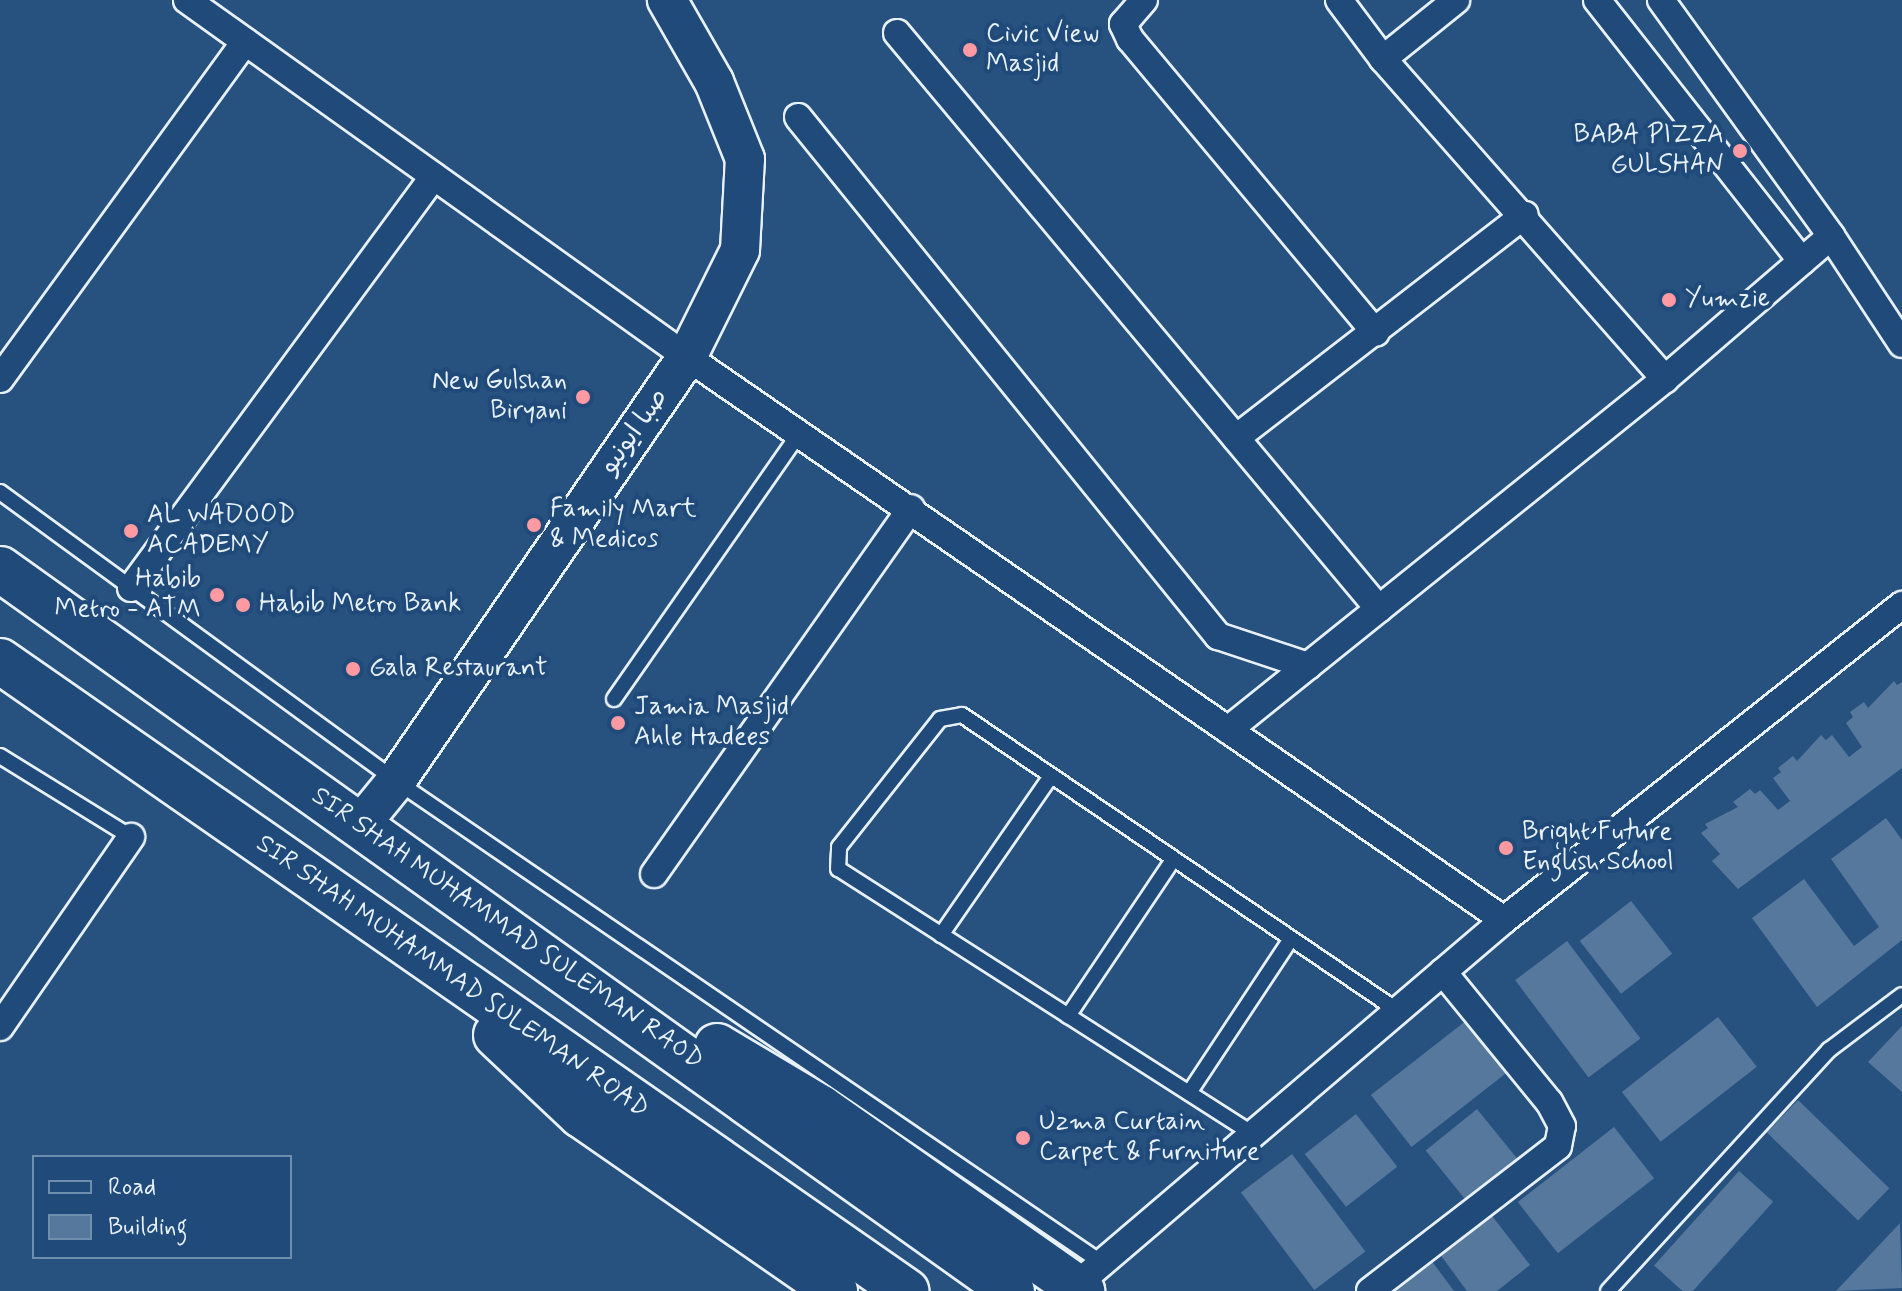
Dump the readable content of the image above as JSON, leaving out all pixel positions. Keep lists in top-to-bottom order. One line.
{"streets":{"highway":["SIR SHAH MUHAMMAD SULEMAN RAOD","SIR SHAH MUHAMMAD SULEMAN ROAD"],"main road":["صبا ایونیو"]},"crossings":[["صبا ایونیو","SIR SHAH MUHAMMAD SULEMAN RAOD"]],"places":["Civic View Masjid","BABA PIZZA GULSHAN","Yumzie","New Gulshan Biryani","Family Mart & Medicos","AL WADOOD ACADEMY","Habib Metro - ATM","Habib Metro Bank","Gala Restaurant","Jamia Masjid Ahle Hadees","Bright Future English School","Uzma Curtain Carpet & Furniture"],"legend":["Road","Building"]}
